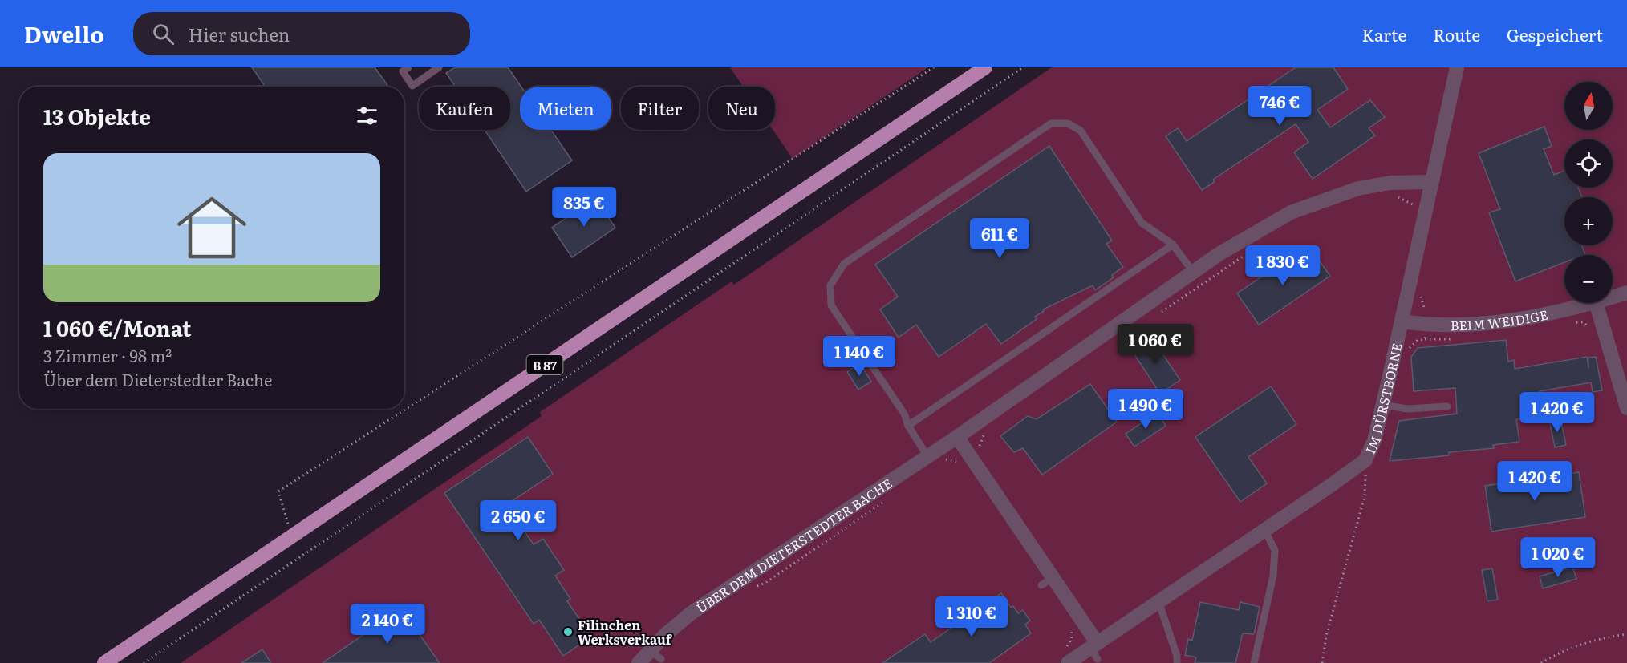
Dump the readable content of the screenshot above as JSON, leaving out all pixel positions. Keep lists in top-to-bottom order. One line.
{"streets":{"main road":["B 87"],"street":["BEIM WEIDIGE","IM DÜRSTBORNE","ÜBER DEM DIETERSTEDTER BACHE"]},"crossings":[["BEIM WEIDIGE","IM DÜRSTBORNE"],["IM DÜRSTBORNE","ÜBER DEM DIETERSTEDTER BACHE"]],"places":["Filinchen Werksverkauf"],"north":"top","page":{"header":"Dwello","search":"Hier suchen","nav":["Karte","Route","Gespeichert"],"map_buttons":["+","−"],"price":["746 €","835 €","611 €","1 830 €","1 060 €","1 140 €","1 490 €","1 420 €","1 420 €","2 650 €","1 020 €","1 310 €","2 140 €"],"chip":["Kaufen","Mieten","Filter","Neu"],"heading":"13 Objekte","list":[{"name":"1 060 €/Monat","note":"3 Zimmer · 98 m² · Über dem Dieterstedter Bache"}]}}
